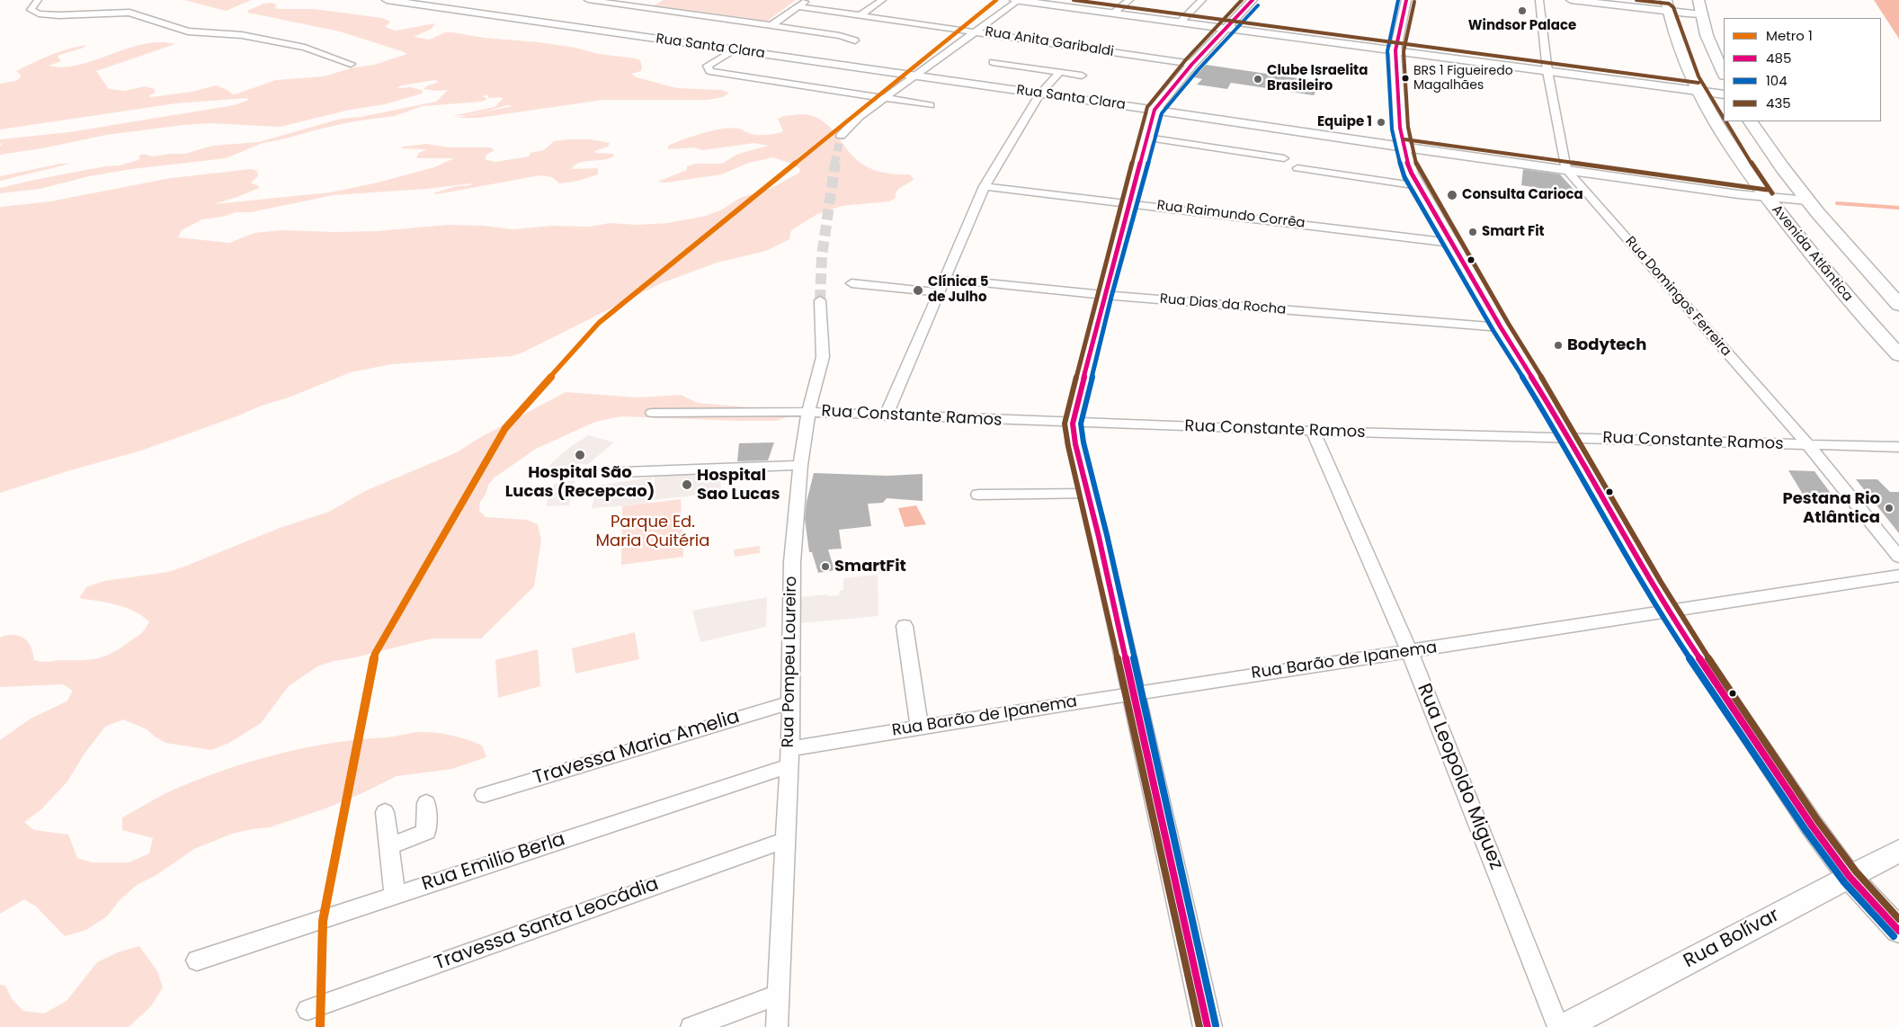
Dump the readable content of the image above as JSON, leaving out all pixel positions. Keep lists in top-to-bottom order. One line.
{"streets":{"highway":["Avenida Atlântica"],"main road":["Rua Santa Clara","Rua Bolívar"],"street":["Rua Anita Garibaldi","Rua Raimundo Corrêa","Rua Domingos Ferreira","Rua Dias da Rocha","Rua Constante Ramos","Rua Barão de Ipanema","Rua Pompeu Loureiro","Travessa Maria Amelia","Rua Leopoldo Miguez","Rua Emilio Berla","Travessa Santa Leocádia"]},"crossings":[["Rua Santa Clara","Avenida Atlântica"],["Rua Santa Clara","Rua Domingos Ferreira"],["Rua Domingos Ferreira","Rua Constante Ramos"],["Rua Constante Ramos","Rua Pompeu Loureiro"],["Rua Constante Ramos","Rua Leopoldo Miguez"],["Rua Barão de Ipanema","Rua Pompeu Loureiro"],["Rua Barão de Ipanema","Rua Leopoldo Miguez"],["Rua Barão de Ipanema","Rua Emilio Berla"],["Rua Pompeu Loureiro","Travessa Maria Amelia"],["Rua Pompeu Loureiro","Rua Emilio Berla"],["Rua Pompeu Loureiro","Travessa Santa Leocádia"]],"parks":["Parque Ed. Maria Quitéria"],"places":["Windsor Palace","BRS 1 Figueiredo Magalhães","Clube Israelita Brasileiro","Equipe 1","Consulta Carioca","Smart Fit","Clínica 5 de Julho","Bodytech","Hospital São Lucas (Recepcao)","Hospital Sao Lucas","Pestana Rio Atlântica","SmartFit"],"lines":["metro line 1","transit line 485","transit line 104","transit line 435"],"legend":["Metro 1","485","104","435"]}
